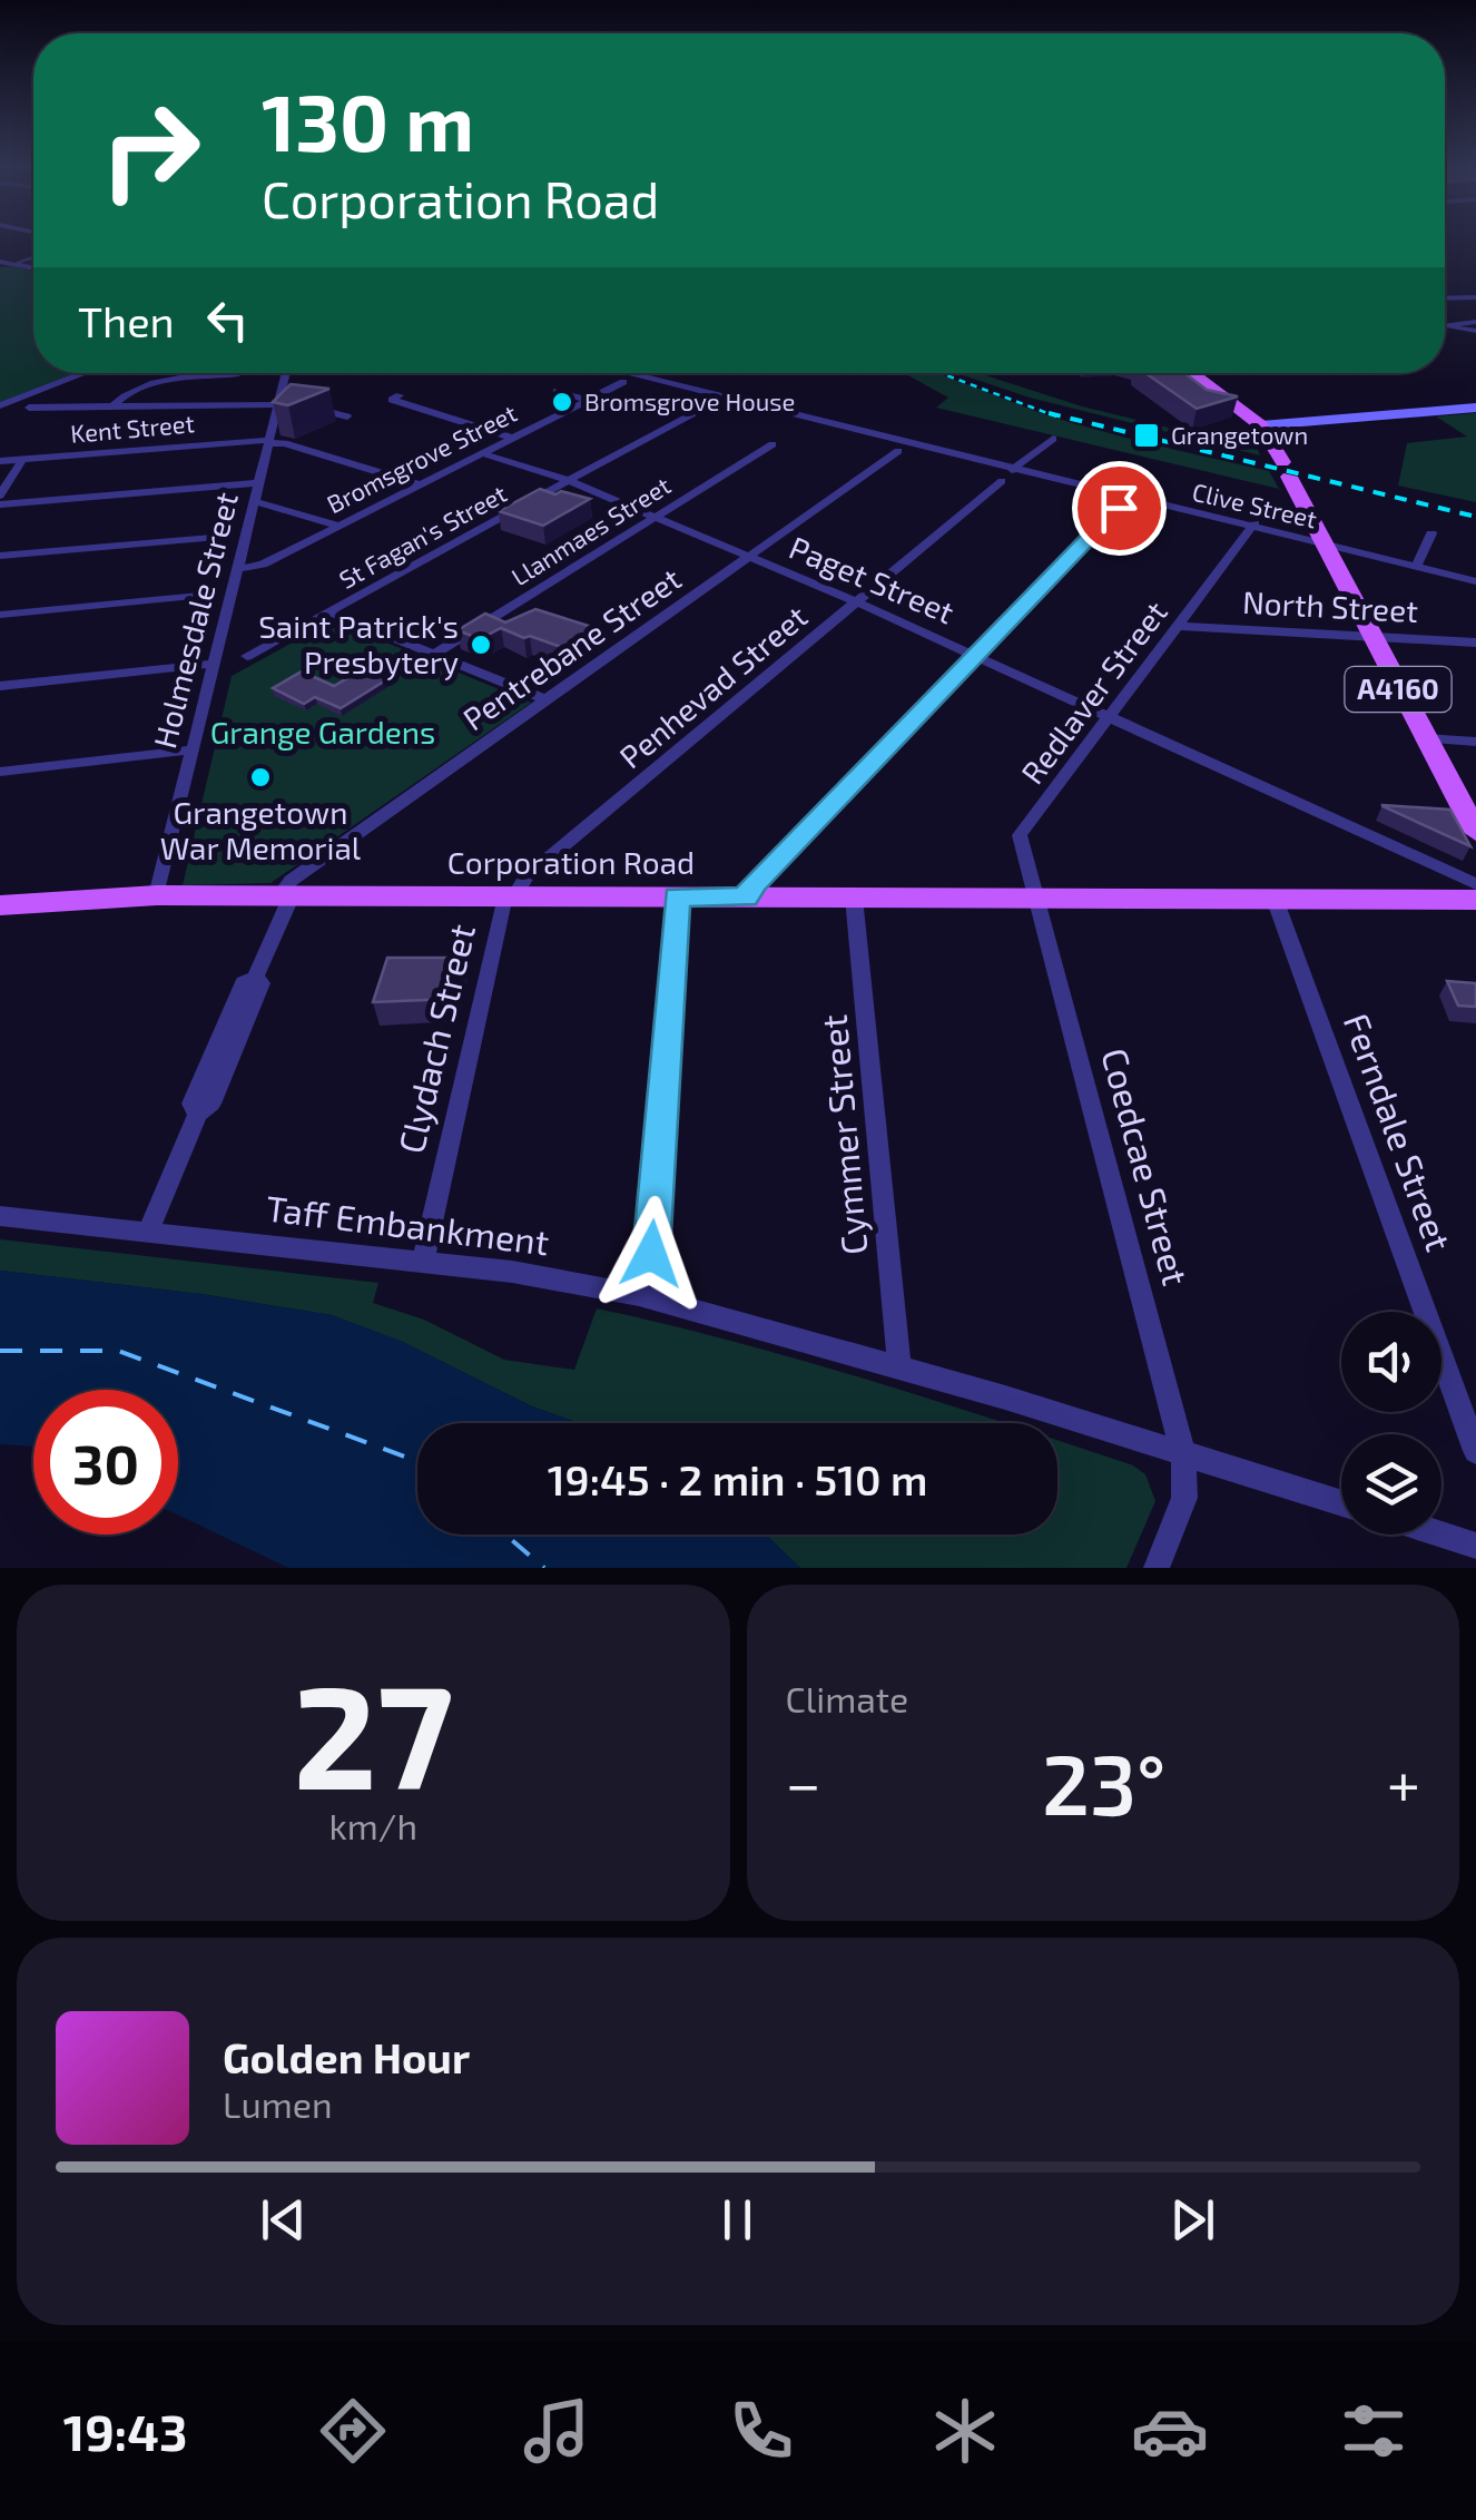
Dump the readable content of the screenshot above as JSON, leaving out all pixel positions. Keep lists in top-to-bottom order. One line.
{"streets":{"main road":["A4160","Corporation Road"],"street":["Kent Street","Bromsgrove Street","Clive Street","Llanmaes Street","St Fagan's Street","Paget Street","North Street","Holmesdale Street","Pentrebane Street","Penhevad Street","Redlaver Street","Clydach Street","Ferndale Street","Cymmer Street","Coedcae Street","Taff Embankment"]},"crossings":[["Kent Street","Bromsgrove Street"],["Kent Street","Holmesdale Street"],["Bromsgrove Street","Clive Street"],["Bromsgrove Street","Paget Street"],["Bromsgrove Street","Holmesdale Street"],["Clive Street","St Fagan's Street"],["Clive Street","Penhevad Street"],["Clive Street","A4160"],["Clive Street","Redlaver Street"],["Llanmaes Street","Paget Street"],["St Fagan's Street","Paget Street"],["Paget Street","Pentrebane Street"],["Paget Street","Penhevad Street"],["Paget Street","Redlaver Street"],["North Street","A4160"],["North Street","Redlaver Street"],["Holmesdale Street","Corporation Road"],["Pentrebane Street","Corporation Road"],["Penhevad Street","Corporation Road"],["Penhevad Street","Clydach Street"],["Redlaver Street","Corporation Road"],["Redlaver Street","Coedcae Street"],["Corporation Road","Clydach Street"],["Corporation Road","Ferndale Street"],["Corporation Road","Cymmer Street"],["Corporation Road","Coedcae Street"],["Clydach Street","Taff Embankment"],["Cymmer Street","Taff Embankment"],["Coedcae Street","Taff Embankment"]],"parks":["Grange Gardens"],"places":{"other":["Bromsgrove House","Saint Patrick's Presbytery","Grangetown War Memorial"],"transit":["Grangetown"]},"page":{"turn":["130 m","Corporation Road"],"then":"Then","limit":"30","trip":"19:45 · 2 min · 510 m","tile":[["27","km/h"],"Climate"],"heat":["−","23°","+"],"song":["Golden Hour","Lumen"],"tabs":"19:43"}}
